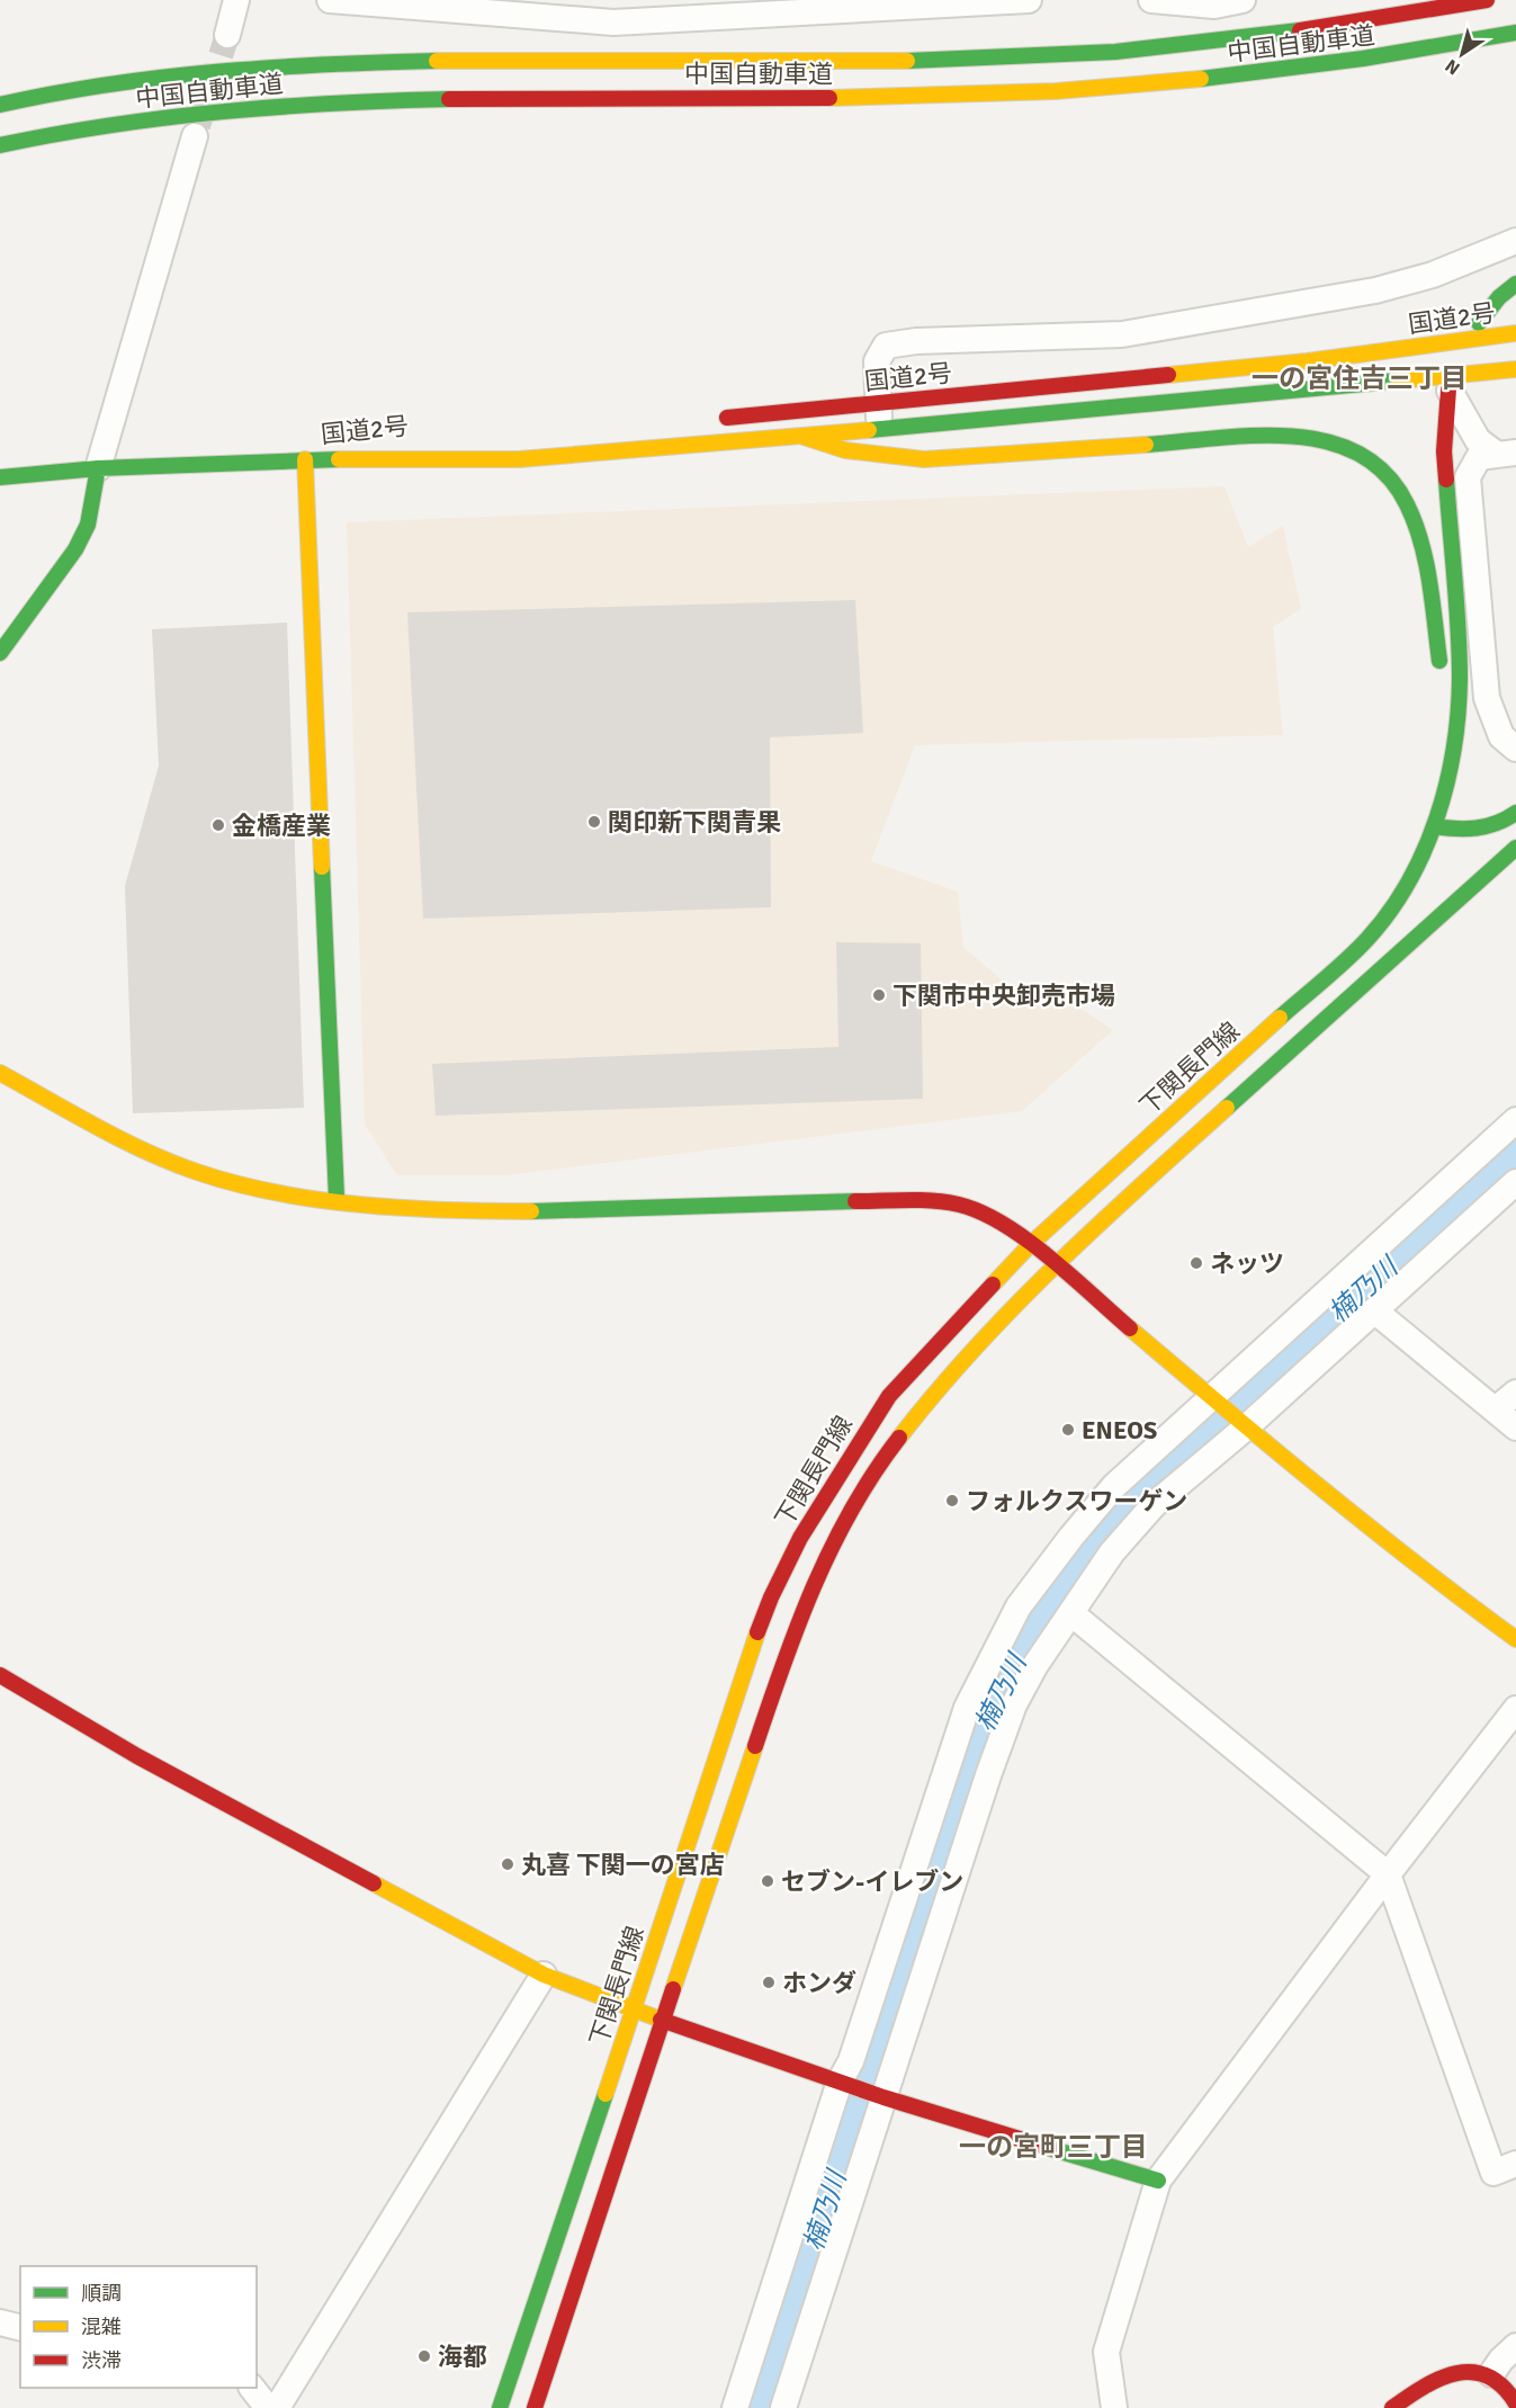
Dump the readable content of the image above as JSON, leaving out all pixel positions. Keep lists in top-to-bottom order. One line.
{"streets":{"main road":["中国自動車道","国道2号","下関長門線"]},"districts":["一の宮住吉三丁目","一の宮町三丁目"],"water":["楠乃川"],"places":["関印新下関青果","金橋産業","下関市中央卸売市場","ネッツ","ENEOS","フォルクスワーゲン","丸喜 下関一の宮店","セブン-イレブン","ホンダ","海都"],"legend":["順調","混雑","渋滞"],"north":"bottom left"}
